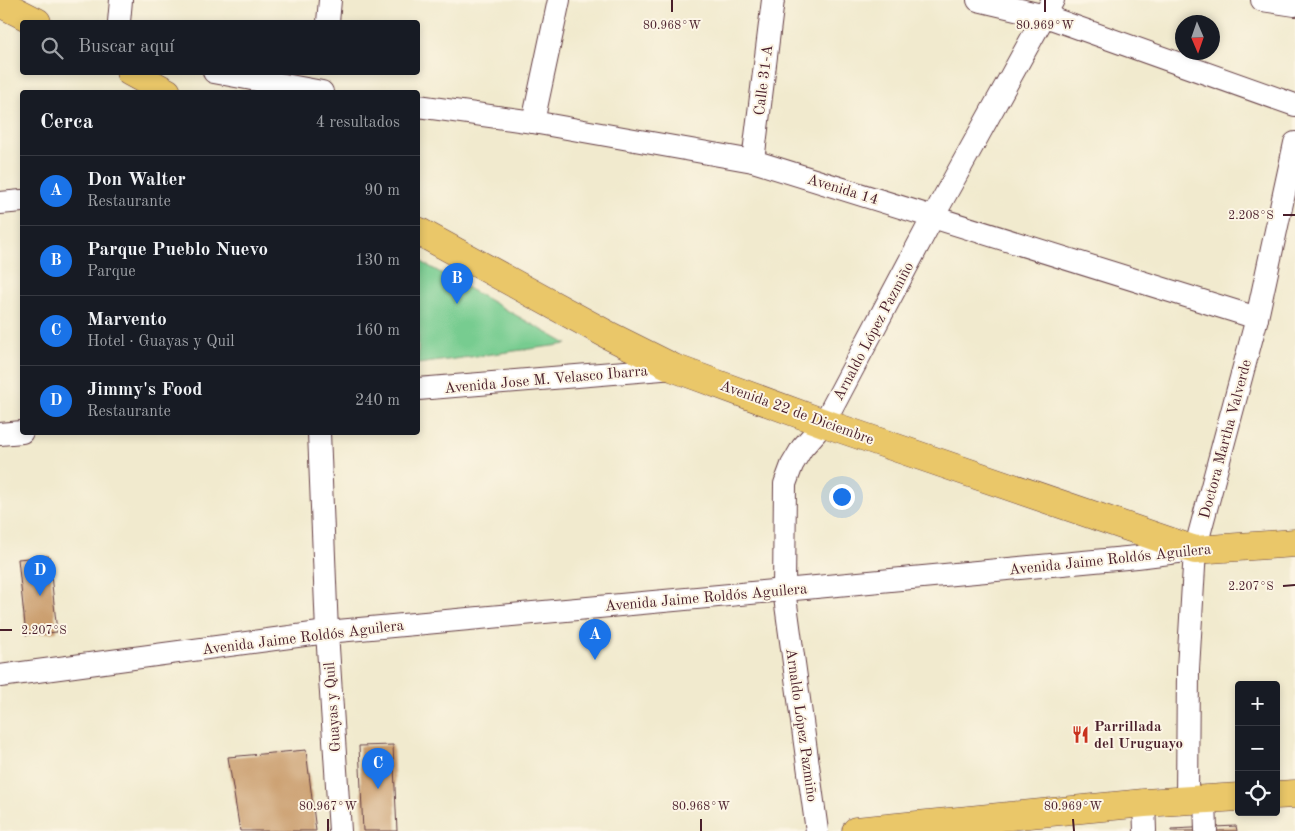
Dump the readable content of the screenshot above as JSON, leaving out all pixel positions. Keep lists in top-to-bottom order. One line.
{"streets":{"main road":["Avenida 22 de Diciembre","Avenida Jaime Roldós Aguilera"],"street":["Calle 31-A","Avenida 14","Arnaldo López Pazmiño","Avenida Jose M. Velasco Ibarra","Doctora Martha Valverde","Guayas y Quil"]},"crossings":[["Calle 31-A","Avenida 14"],["Avenida 14","Arnaldo López Pazmiño"],["Avenida 14","Doctora Martha Valverde"],["Arnaldo López Pazmiño","Avenida 22 de Diciembre"],["Arnaldo López Pazmiño","Avenida Jaime Roldós Aguilera"],["Avenida Jose M. Velasco Ibarra","Avenida 22 de Diciembre"],["Avenida 22 de Diciembre","Doctora Martha Valverde"],["Avenida 22 de Diciembre","Avenida Jaime Roldós Aguilera"],["Doctora Martha Valverde","Avenida Jaime Roldós Aguilera"],["Avenida Jaime Roldós Aguilera","Guayas y Quil"]],"places":{"restaurant":["Parrillada del Uruguayo"]},"north":"bottom","page":{"search":"Buscar aquí","heading":["Cerca","4 resultados"],"list":[{"mark":"A","name":"Don Walter","note":"Restaurante","value":"90 m"},{"mark":"B","name":"Parque Pueblo Nuevo","note":"Parque","value":"130 m"},{"mark":"C","name":"Marvento","note":"Hotel · Guayas y Quil","value":"160 m"},{"mark":"D","name":"Jimmy's Food","note":"Restaurante","value":"240 m"}],"pins":["B","D","A","C"],"map_buttons":["+","−"]},"coordinates":["80.968°W","80.969°W","2.208°S","2.207°S","80.967°W"]}
